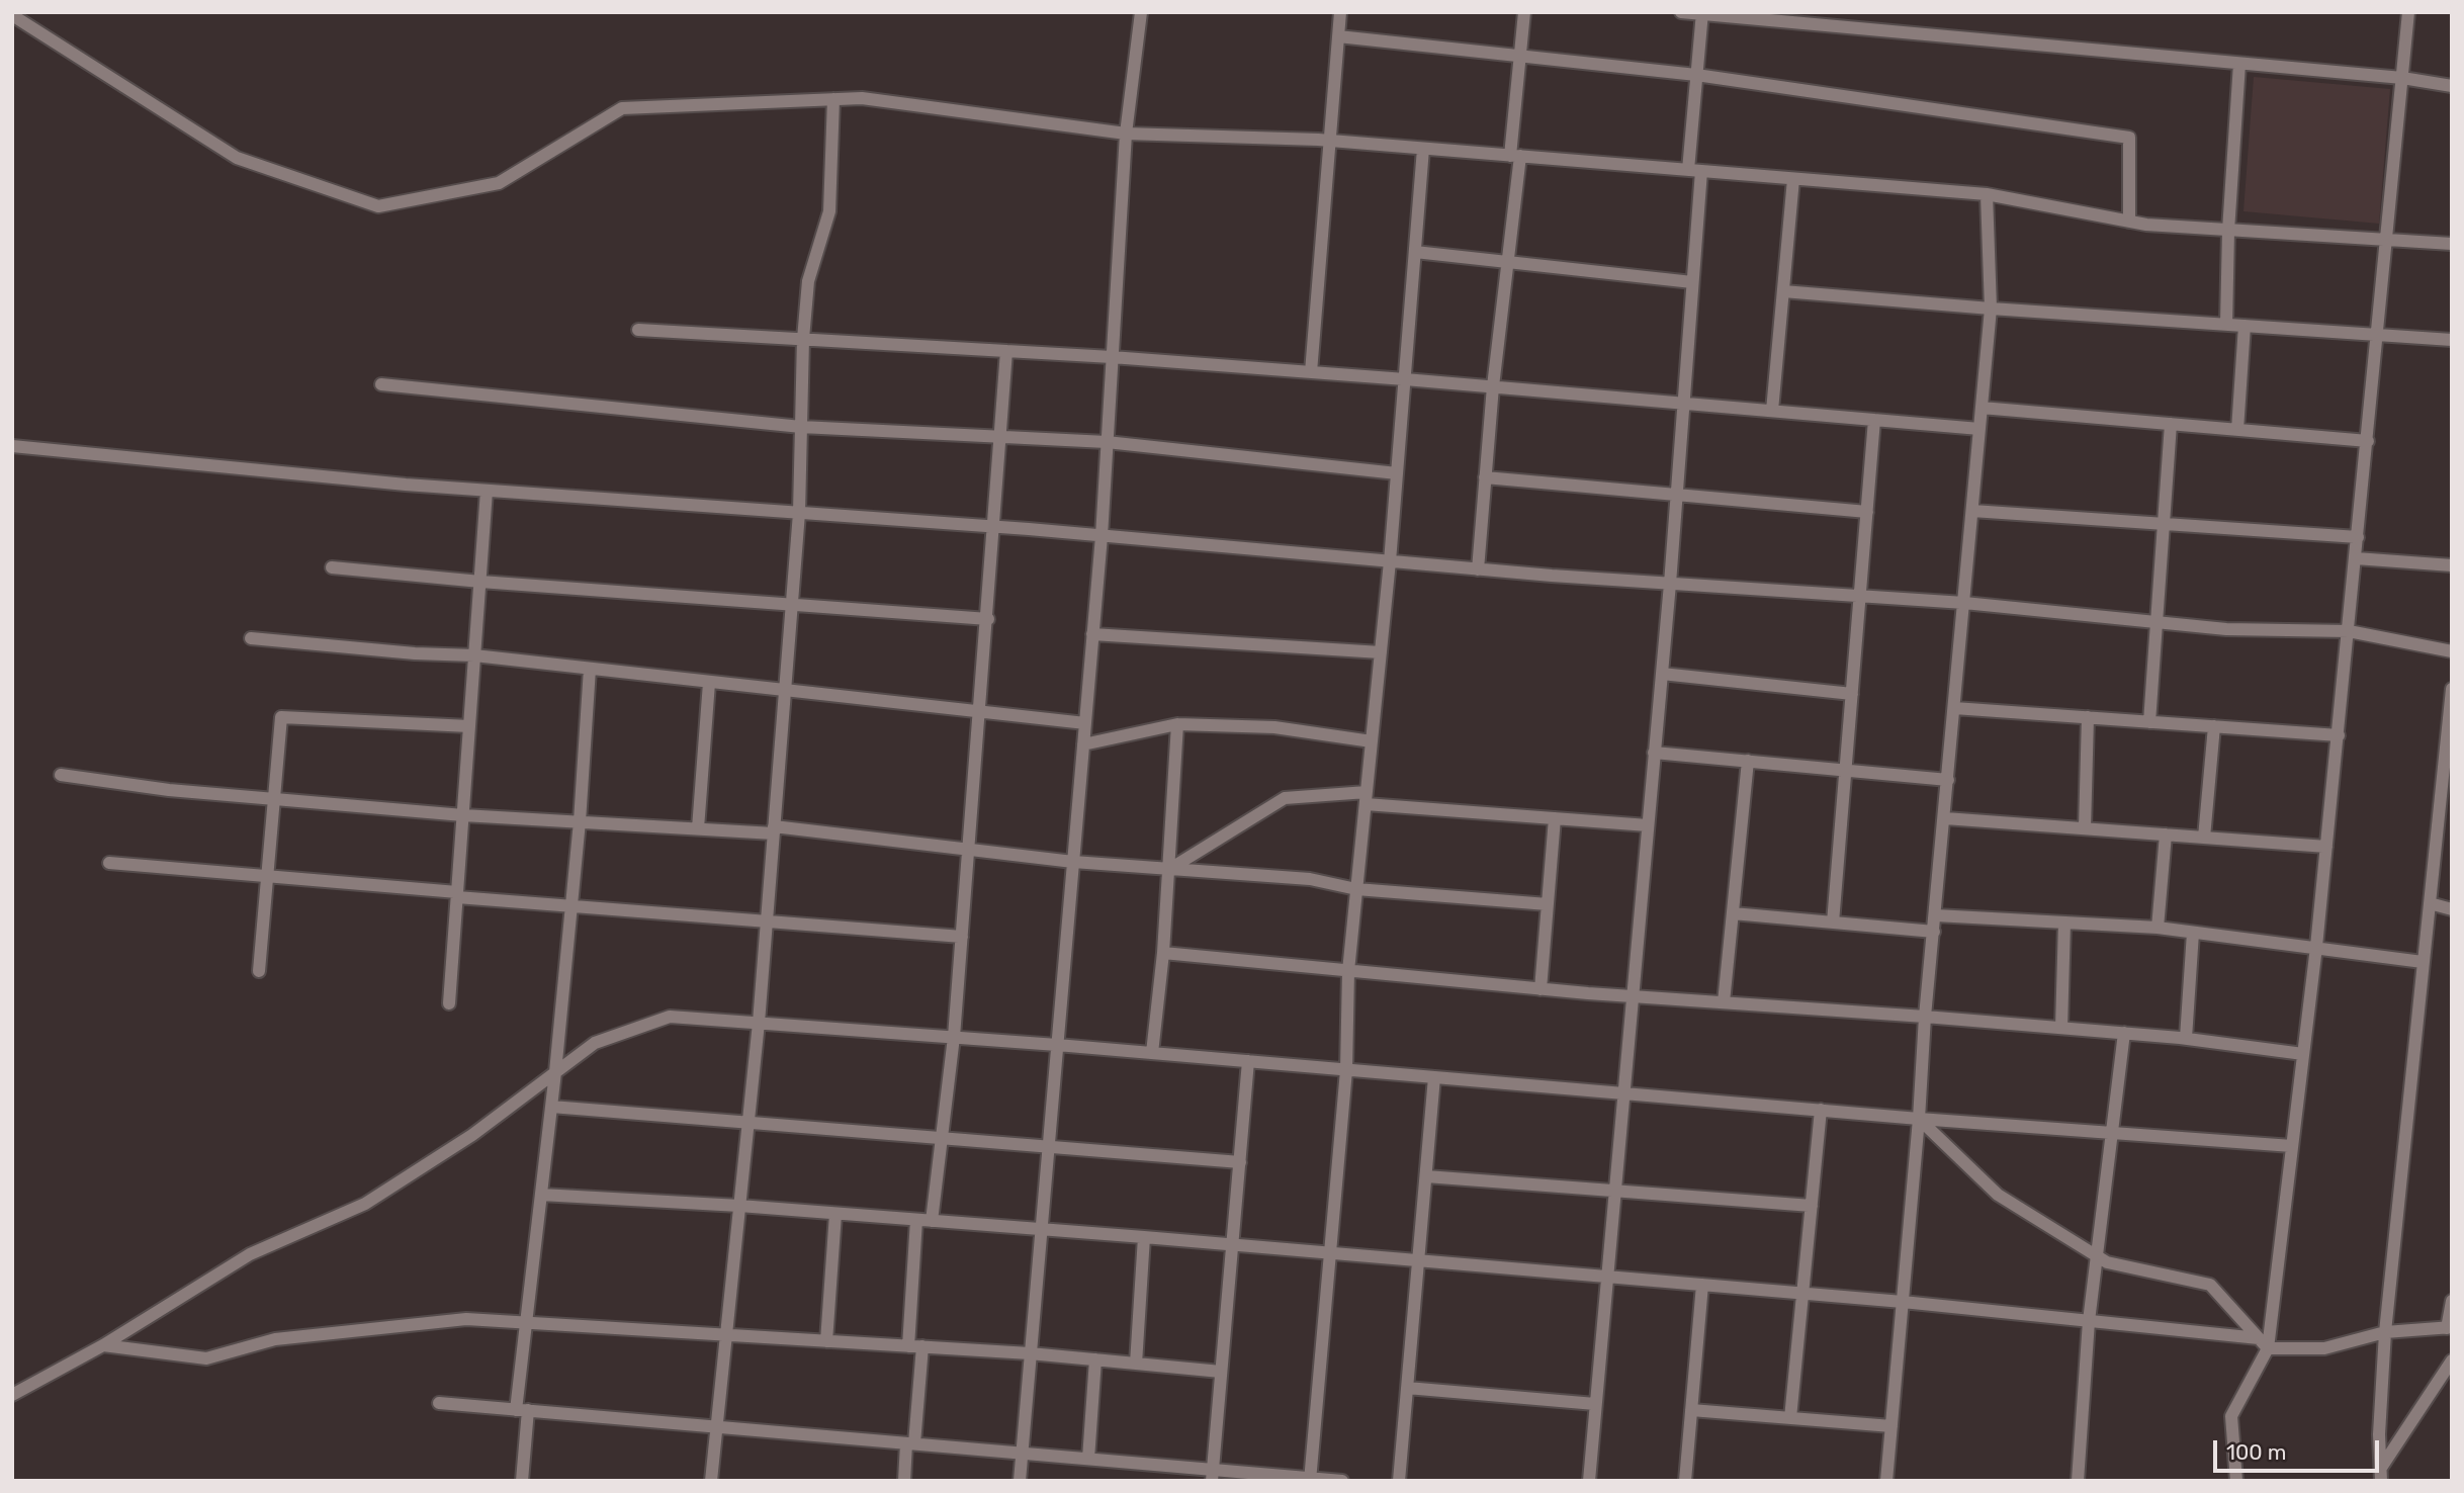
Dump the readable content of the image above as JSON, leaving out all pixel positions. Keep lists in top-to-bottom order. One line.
{"scale_bar":"100 m"}
